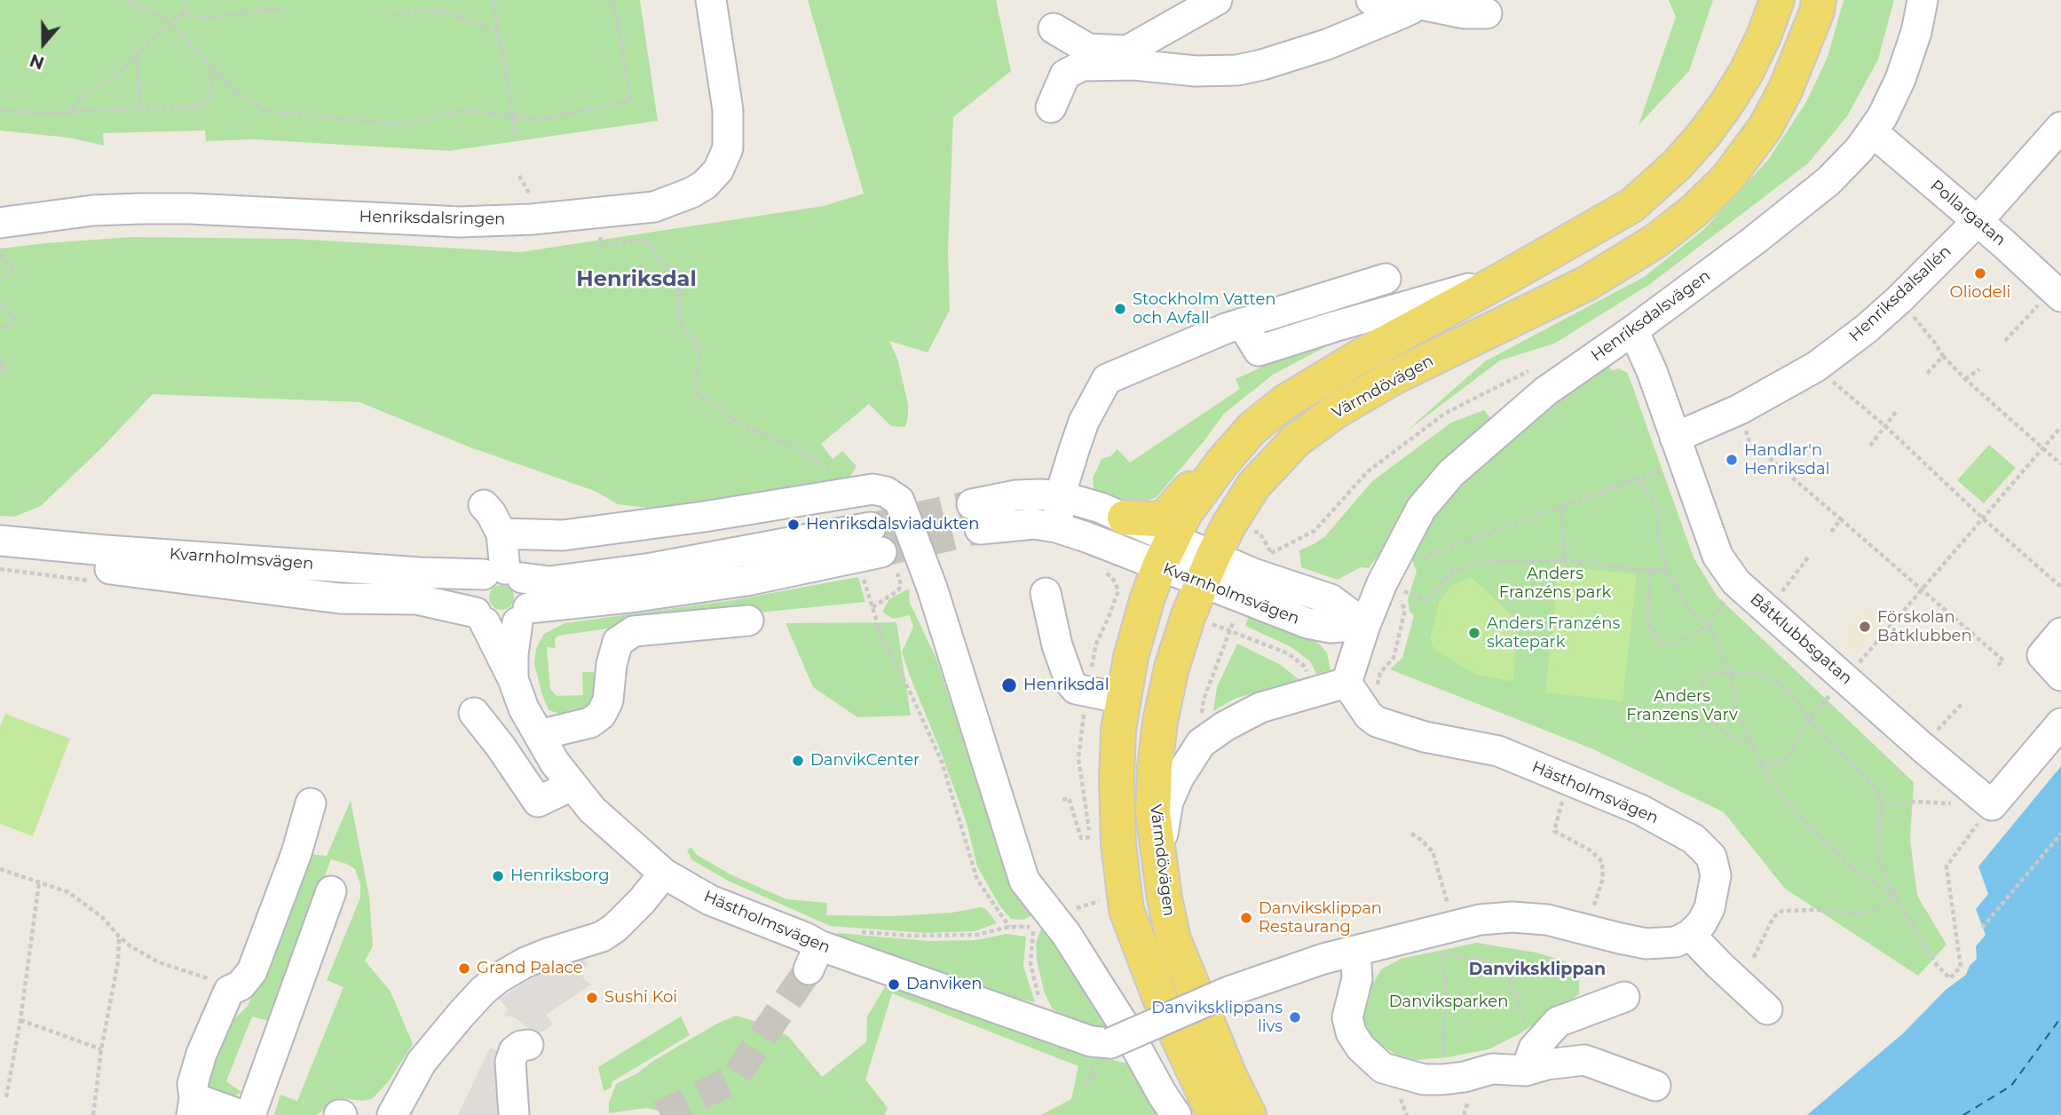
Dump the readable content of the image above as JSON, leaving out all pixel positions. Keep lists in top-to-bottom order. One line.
{"streets":{"main road":["Värmdövägen"],"street":["Pollargatan","Henriksdalsringen","Henriksdalsallén","Henriksdalsvägen","Kvarnholmsvägen","Båtklubbsgatan","Hästholmsvägen"]},"crossings":[["Pollargatan","Henriksdalsallén"],["Pollargatan","Henriksdalsvägen"],["Henriksdalsallén","Båtklubbsgatan"],["Henriksdalsvägen","Kvarnholmsvägen"],["Henriksdalsvägen","Båtklubbsgatan"],["Värmdövägen","Kvarnholmsvägen"],["Kvarnholmsvägen","Hästholmsvägen"]],"districts":["Henriksdal","Danviksklippan"],"parks":["Anders Franzéns park","Anders Franzens Varv","Danviksparken"],"places":["Oliodeli","Stockholm Vatten och Avfall","Handlar'n Henriksdal","Henriksdalsviadukten","Förskolan Båtklubben","Anders Franzéns skatepark","Henriksdal","DanvikCenter","Henriksborg","Danviksklippan Restaurang","Grand Palace","Danviken","Sushi Koi","Danviksklippans livs"],"north":"bottom"}
